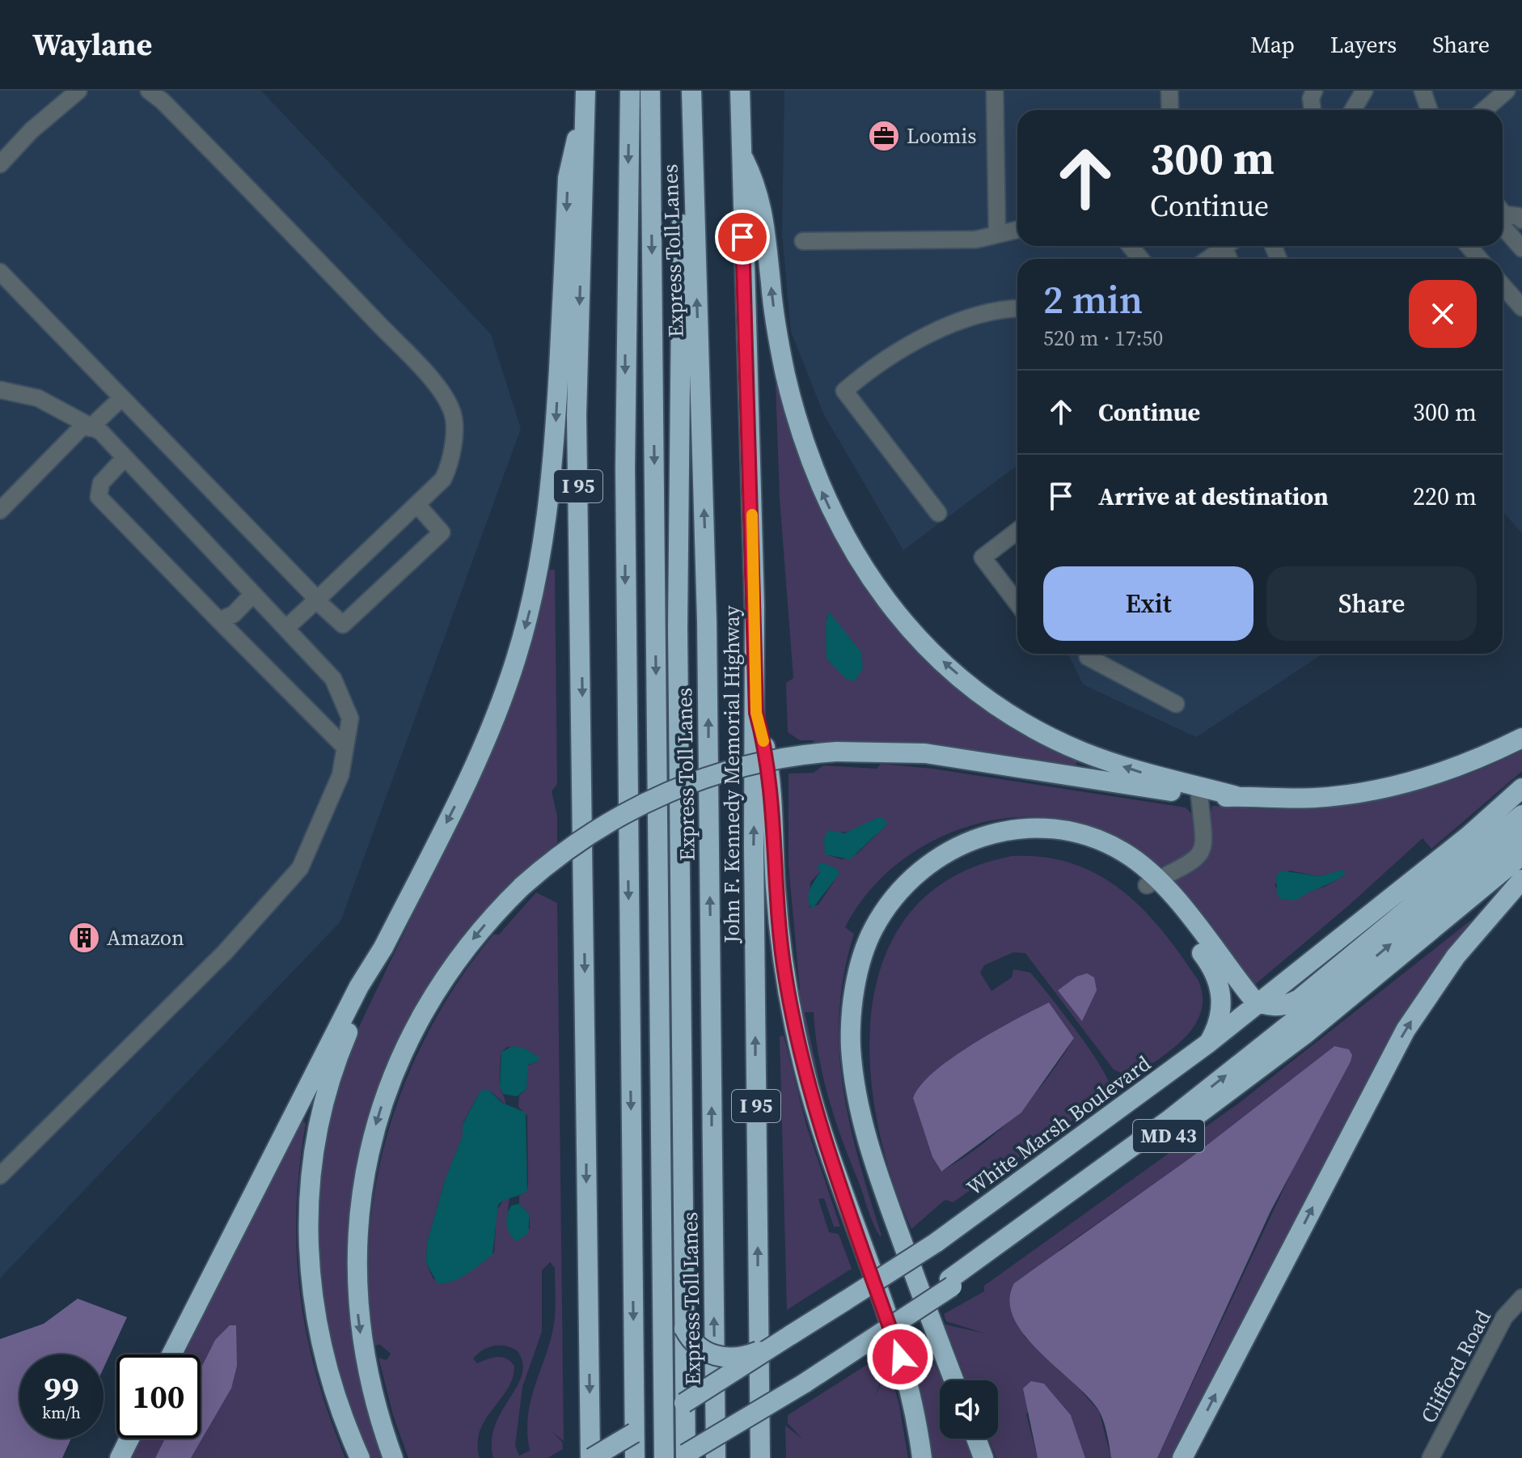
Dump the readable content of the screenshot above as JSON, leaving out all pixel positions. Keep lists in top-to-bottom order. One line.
{"streets":{"highway":["Express Toll Lanes","I 95","John F. Kennedy Memorial Highway","White Marsh Boulevard","MD 43"],"street":["Clifford Road"]},"crossings":[["I 95","White Marsh Boulevard"]],"places":{"office":["Loomis"],"building":["Amazon"]},"page":{"header":"Waylane","nav":["Map","Layers","Share"],"turn":["300 m","Continue"],"heading":["2 min","520 m · 17:50"],"list":[{"name":"Continue","value":"300 m"},{"name":"Arrive at destination","value":"220 m"}],"buttons":["Exit","Share"],"speed":"99 km/h","limit":"100"}}
